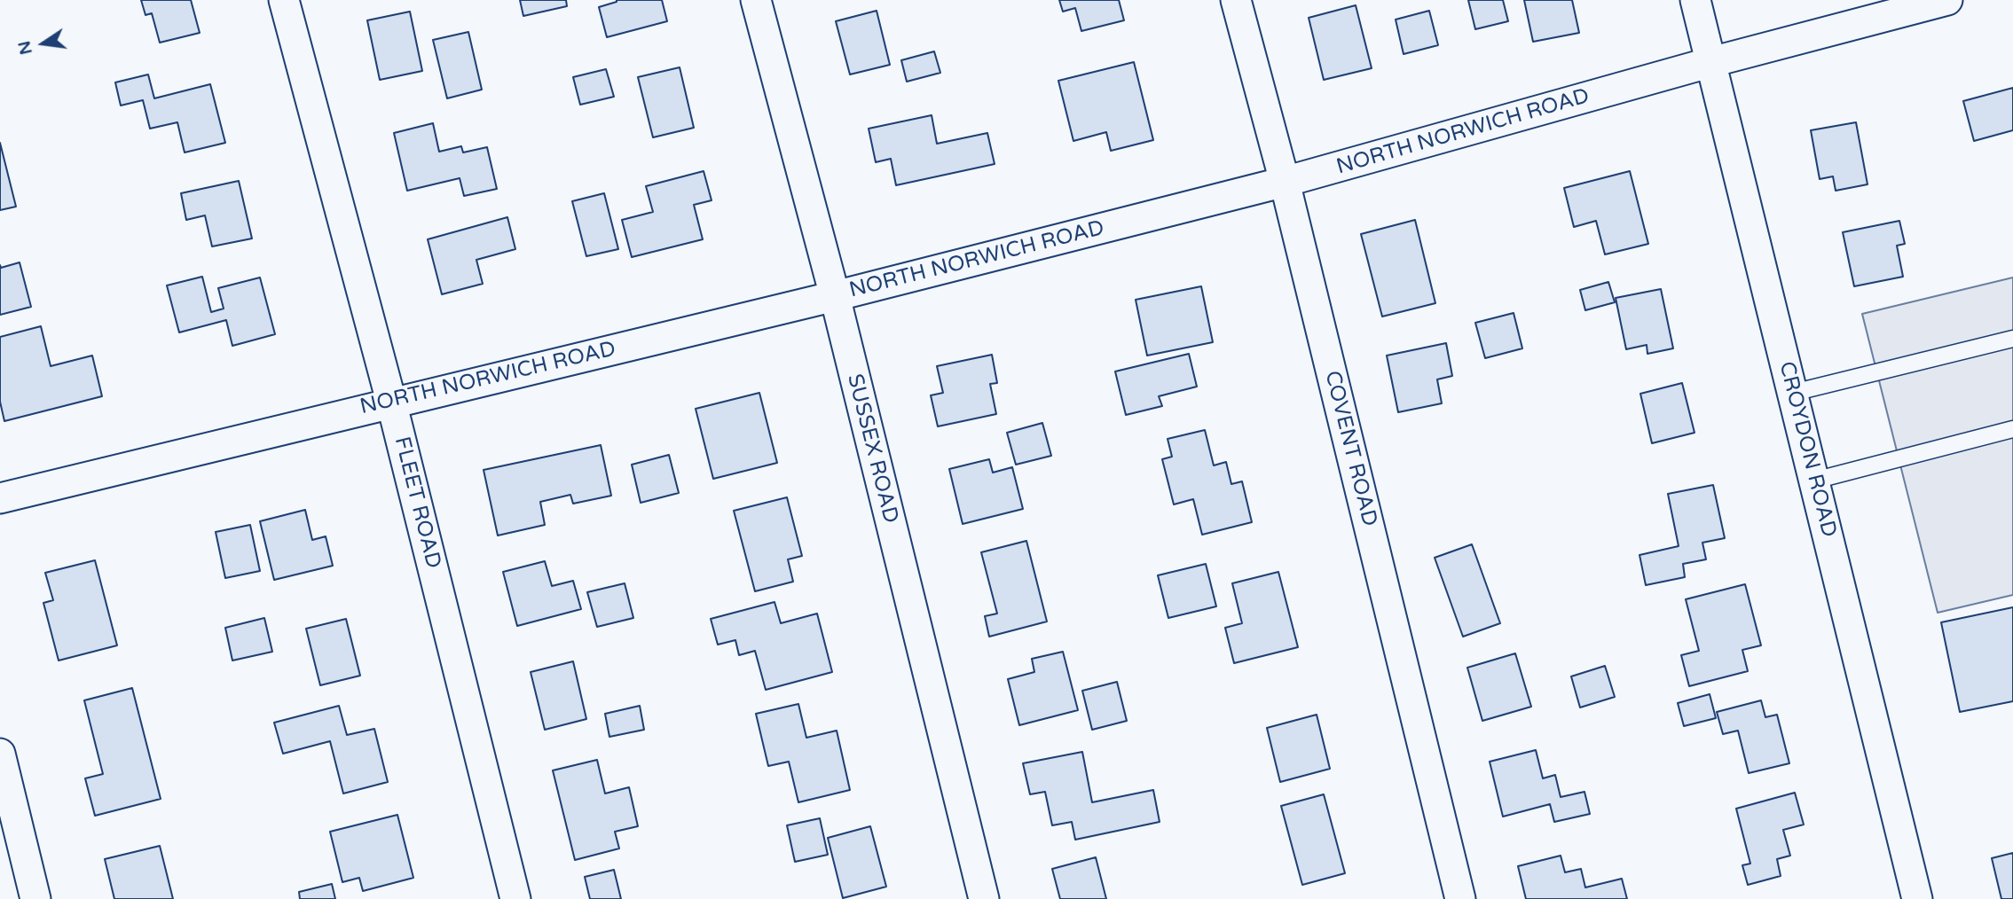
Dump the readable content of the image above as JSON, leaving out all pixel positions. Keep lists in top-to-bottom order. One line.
{"streets":{"street":["NORTH NORWICH ROAD","SUSSEX ROAD","COVENT ROAD","CROYDON ROAD","FLEET ROAD"]},"crossings":[["NORTH NORWICH ROAD","SUSSEX ROAD"],["NORTH NORWICH ROAD","COVENT ROAD"],["NORTH NORWICH ROAD","CROYDON ROAD"],["NORTH NORWICH ROAD","FLEET ROAD"]],"north":"left"}
